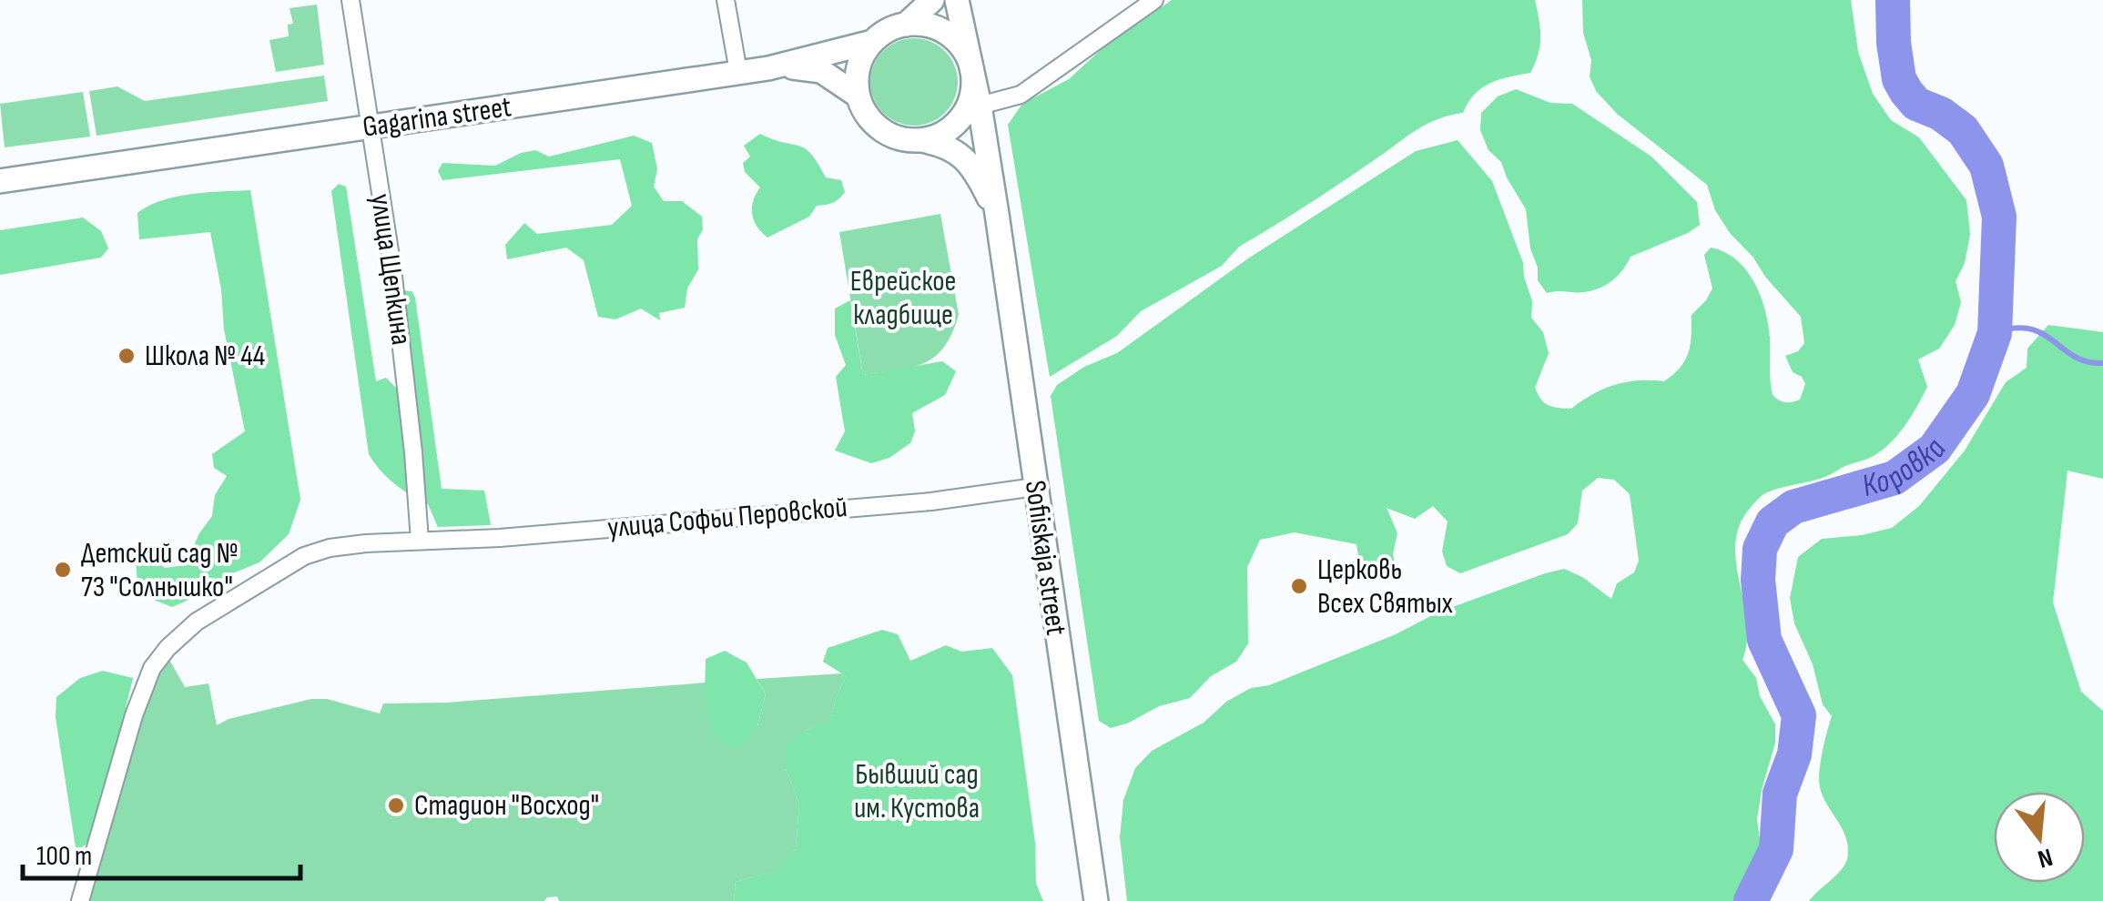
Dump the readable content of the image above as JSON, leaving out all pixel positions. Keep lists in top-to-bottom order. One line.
{"streets":{"main road":["Gagarina street","Sofiiskaja street"],"street":["улица Щепкина","улица Софьи Перовской"]},"crossings":[["Gagarina street","улица Щепкина"],["Gagarina street","Sofiiskaja street"],["улица Щепкина","улица Софьи Перовской"],["улица Софьи Перовской","Sofiiskaja street"]],"water":["Коровка"],"parks":["Еврейское кладбище","Бывший сад им. Кустова"],"places":["Школа № 44","Детский сад № 73 \"Солнышко\"","Церковь Всех Святых","Стадион \"Восход\""],"scale_bar":"100 m","north":"bottom"}
